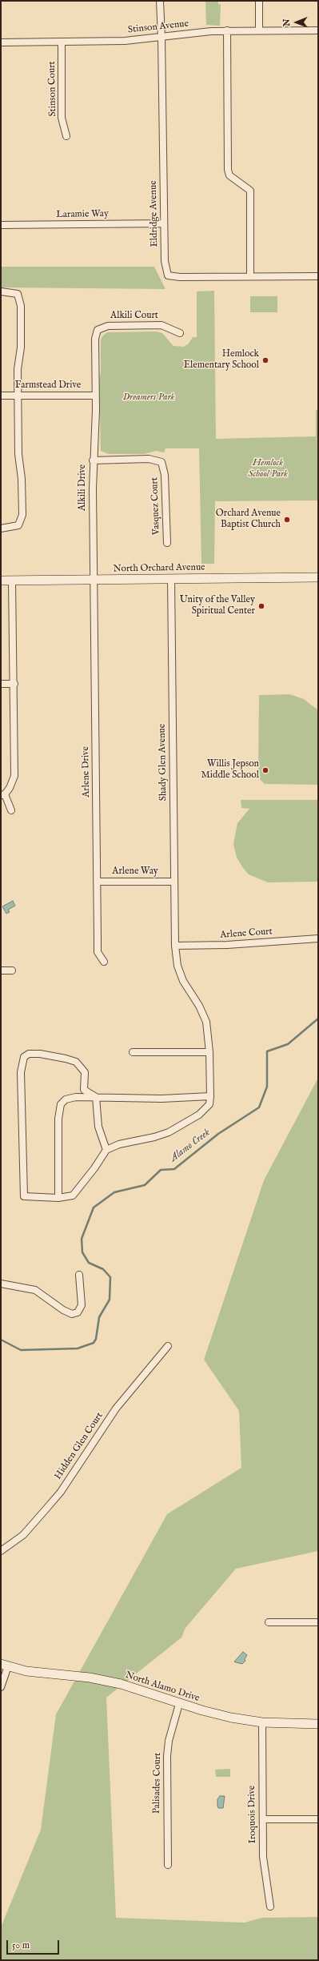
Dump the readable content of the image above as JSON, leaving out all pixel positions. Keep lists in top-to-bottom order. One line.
{"streets":{"street":["Stinson Avenue","Stinson Court","Eldridge Avenue","Laramie Way","Alkili Court","Farmstead Drive","Alkili Drive","Vasquez Court","North Orchard Avenue","Shady Glen Avenue","Arlene Drive","Arlene Way","Arlene Court","Hidden Glen Court","North Alamo Drive","Palisades Court","Iroquois Drive"]},"crossings":[["Stinson Avenue","Stinson Court"],["Stinson Avenue","Eldridge Avenue"],["Eldridge Avenue","Laramie Way"],["Alkili Court","Farmstead Drive"],["Alkili Court","Alkili Drive"],["Farmstead Drive","Alkili Drive"],["Alkili Drive","Vasquez Court"],["Alkili Drive","North Orchard Avenue"],["Alkili Drive","Arlene Drive"],["North Orchard Avenue","Shady Glen Avenue"],["North Orchard Avenue","Arlene Drive"],["Shady Glen Avenue","Arlene Way"],["Shady Glen Avenue","Arlene Court"],["Arlene Drive","Arlene Way"],["North Alamo Drive","Palisades Court"],["North Alamo Drive","Iroquois Drive"]],"water":["Alamo Creek"],"parks":["Dreamers Park","Hemlock School Park"],"places":["Hemlock Elementary School","Orchard Avenue Baptist Church","Unity of the Valley Spiritual Center","Willis Jepson Middle School"],"scale_bar":"50 m","north":"left"}
